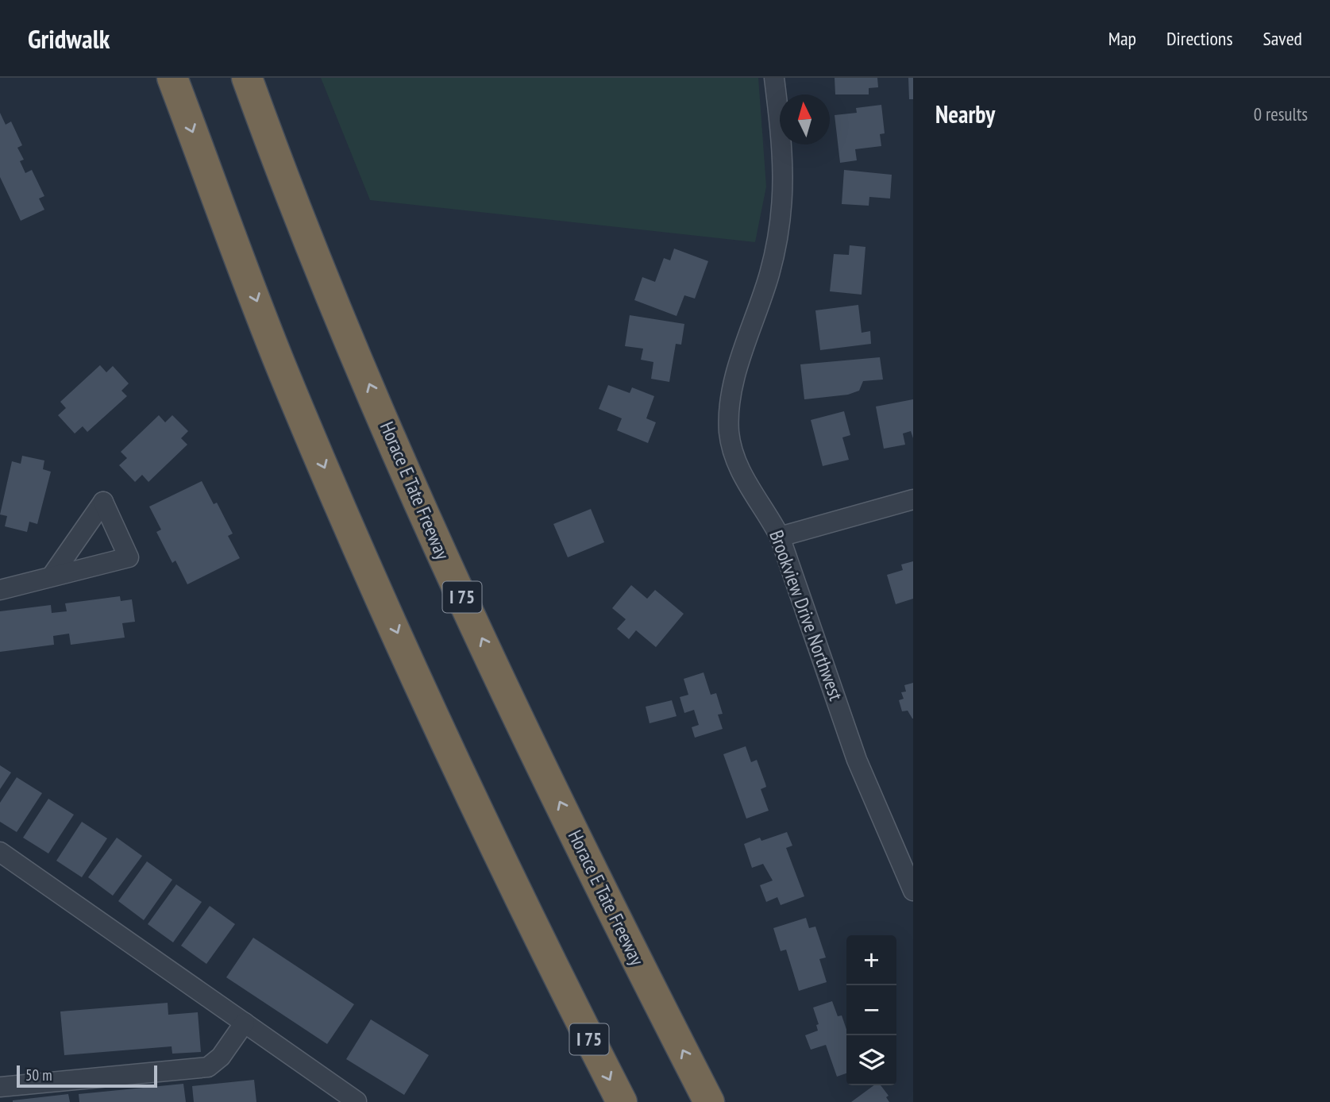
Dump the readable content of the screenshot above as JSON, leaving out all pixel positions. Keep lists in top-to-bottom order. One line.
{"streets":{"highway":["Horace E Tate Freeway","I 75"],"street":["Brookview Drive Northwest"]},"scale_bar":"50 m","north":"top","page":{"header":"Gridwalk","nav":["Map","Directions","Saved"],"heading":["Nearby","0 results"],"map_buttons":["+","−"],"scale":"50 m"}}
